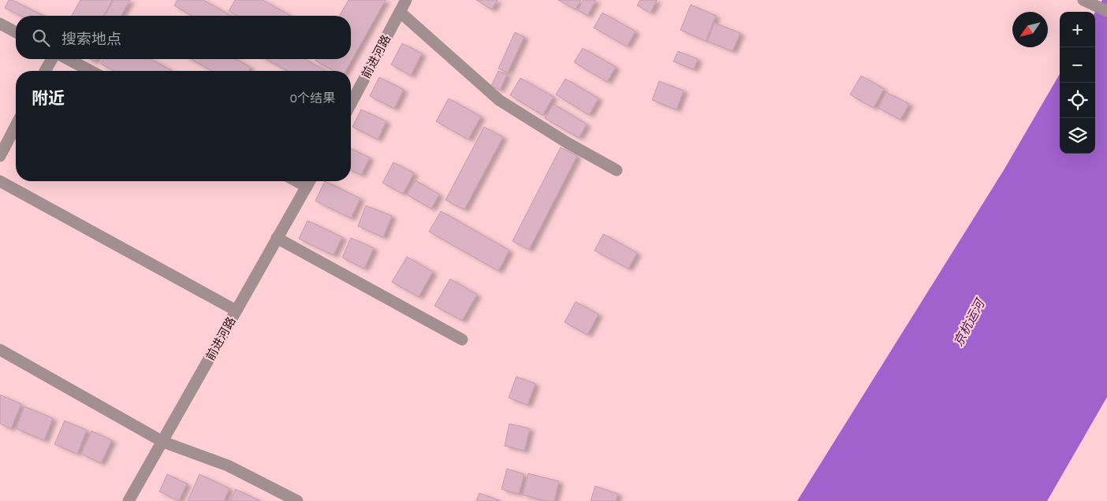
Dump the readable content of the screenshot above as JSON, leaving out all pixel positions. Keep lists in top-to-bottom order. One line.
{"streets":{"street":["前进河路"]},"water":["京杭运河"],"north":"bottom left","page":{"map_buttons":["+","−"],"search":"搜索地点","heading":["附近","0个结果"]}}
